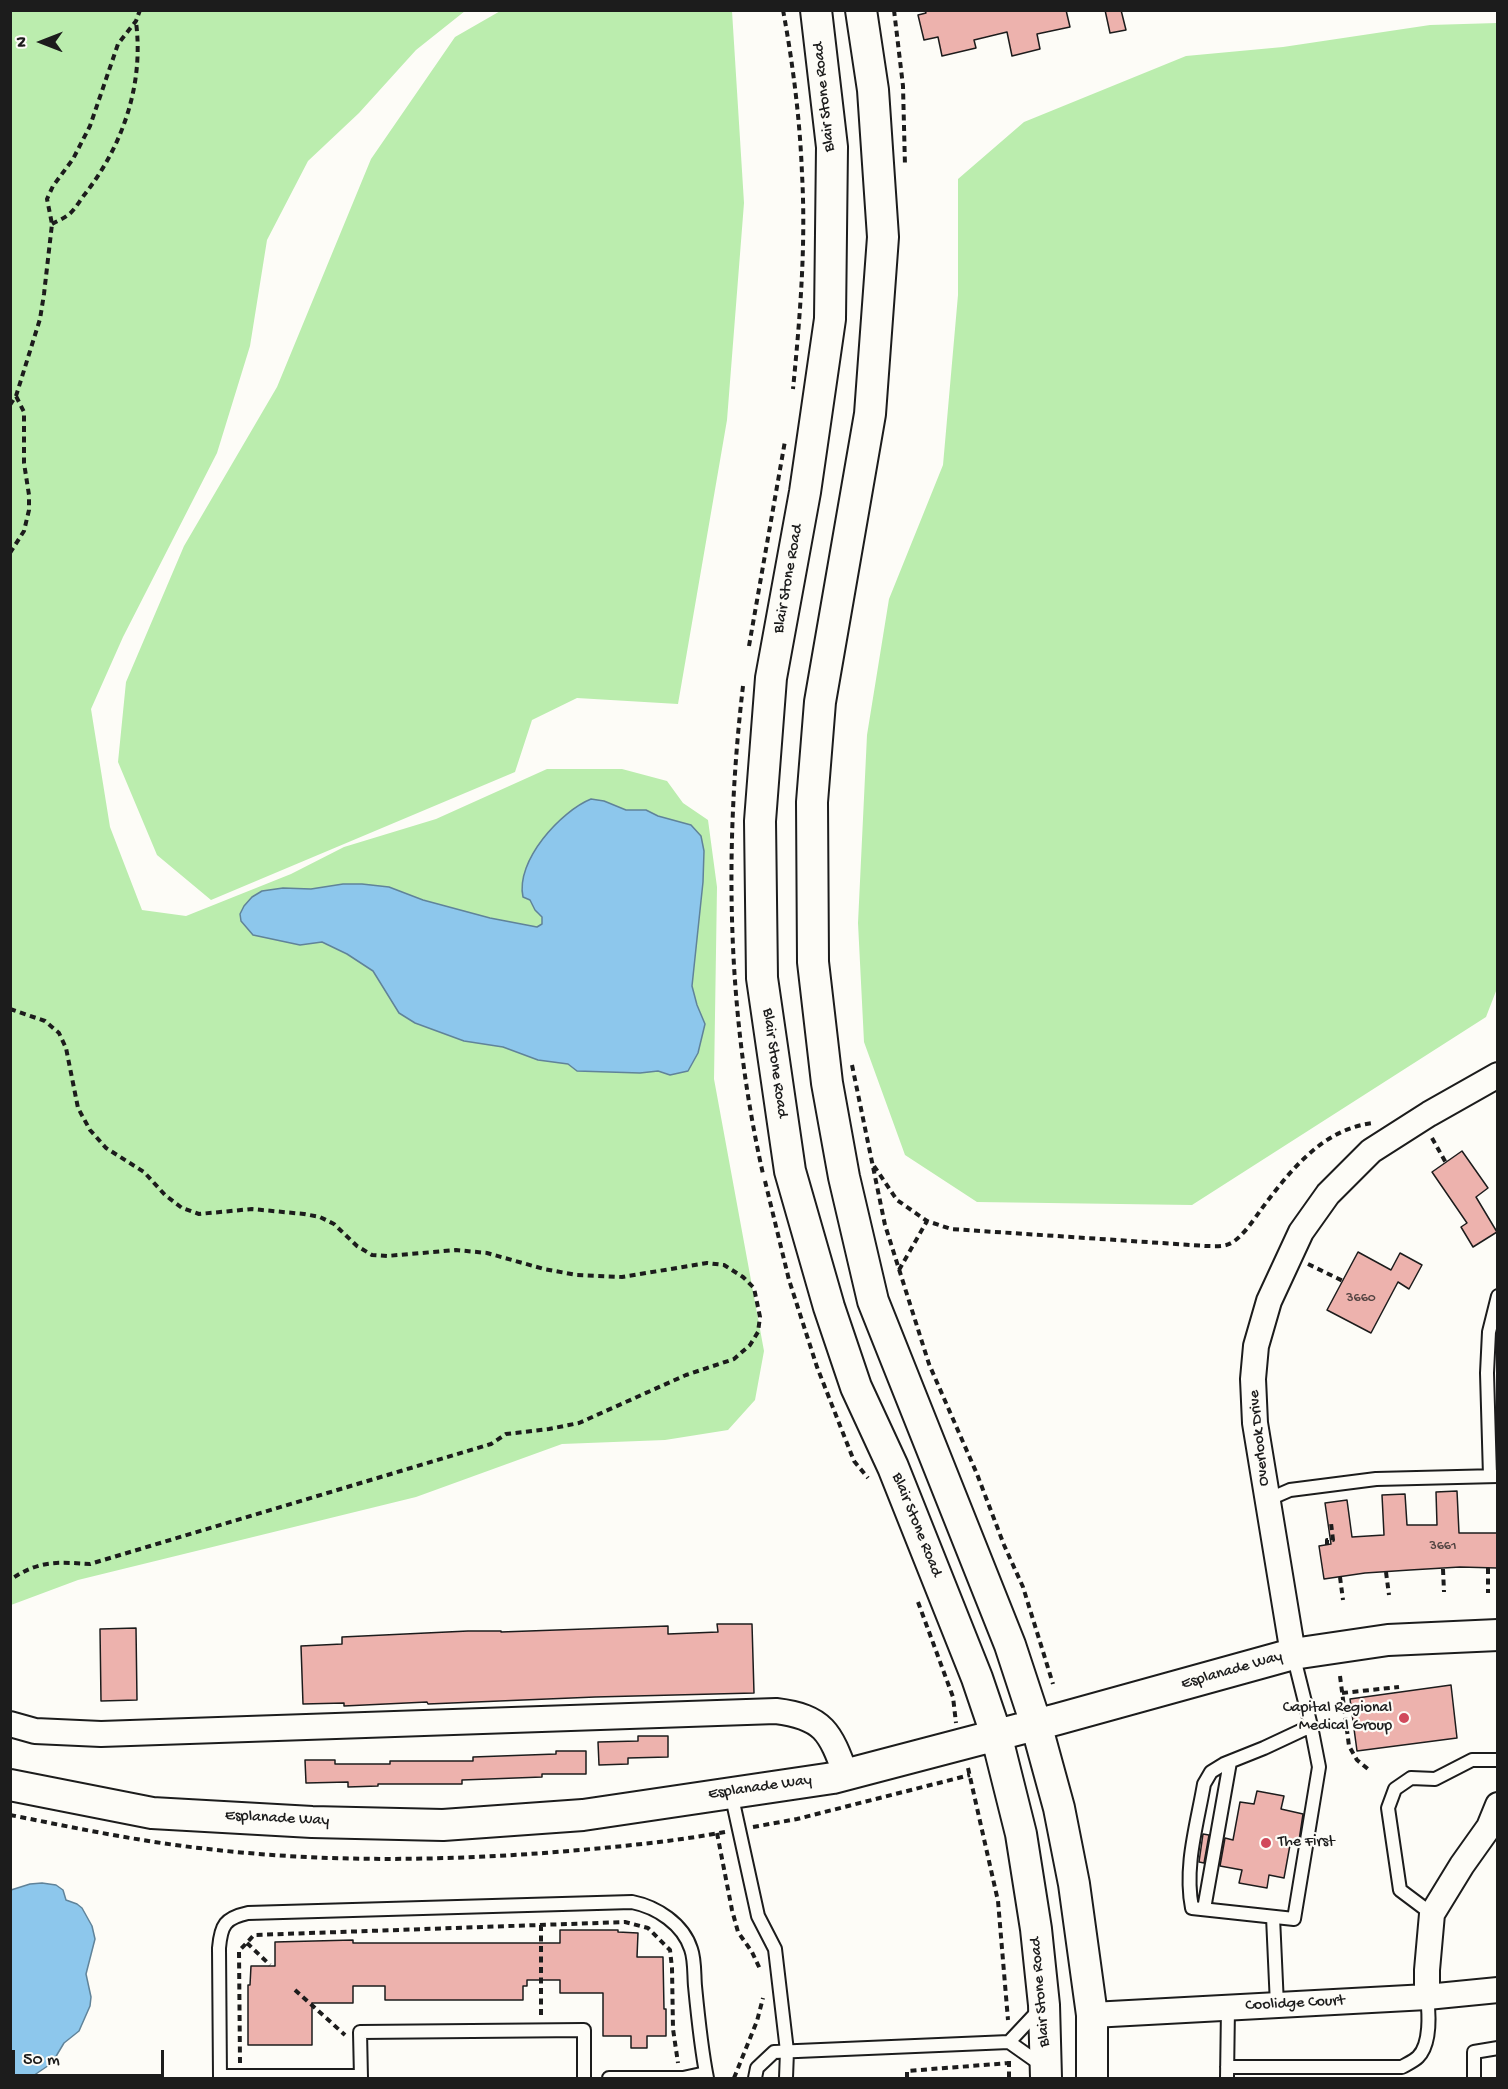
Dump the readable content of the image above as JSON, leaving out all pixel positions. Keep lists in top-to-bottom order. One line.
{"streets":{"street":["Blair Stone Road","Overlook Drive","Esplanade Way","Coolidge Court"]},"crossings":[["Blair Stone Road","Esplanade Way"],["Overlook Drive","Esplanade Way"]],"places":["Capital Regional Medical Group","The First"],"house_numbers":["3660","3661"],"scale_bar":"50 m","north":"left"}
